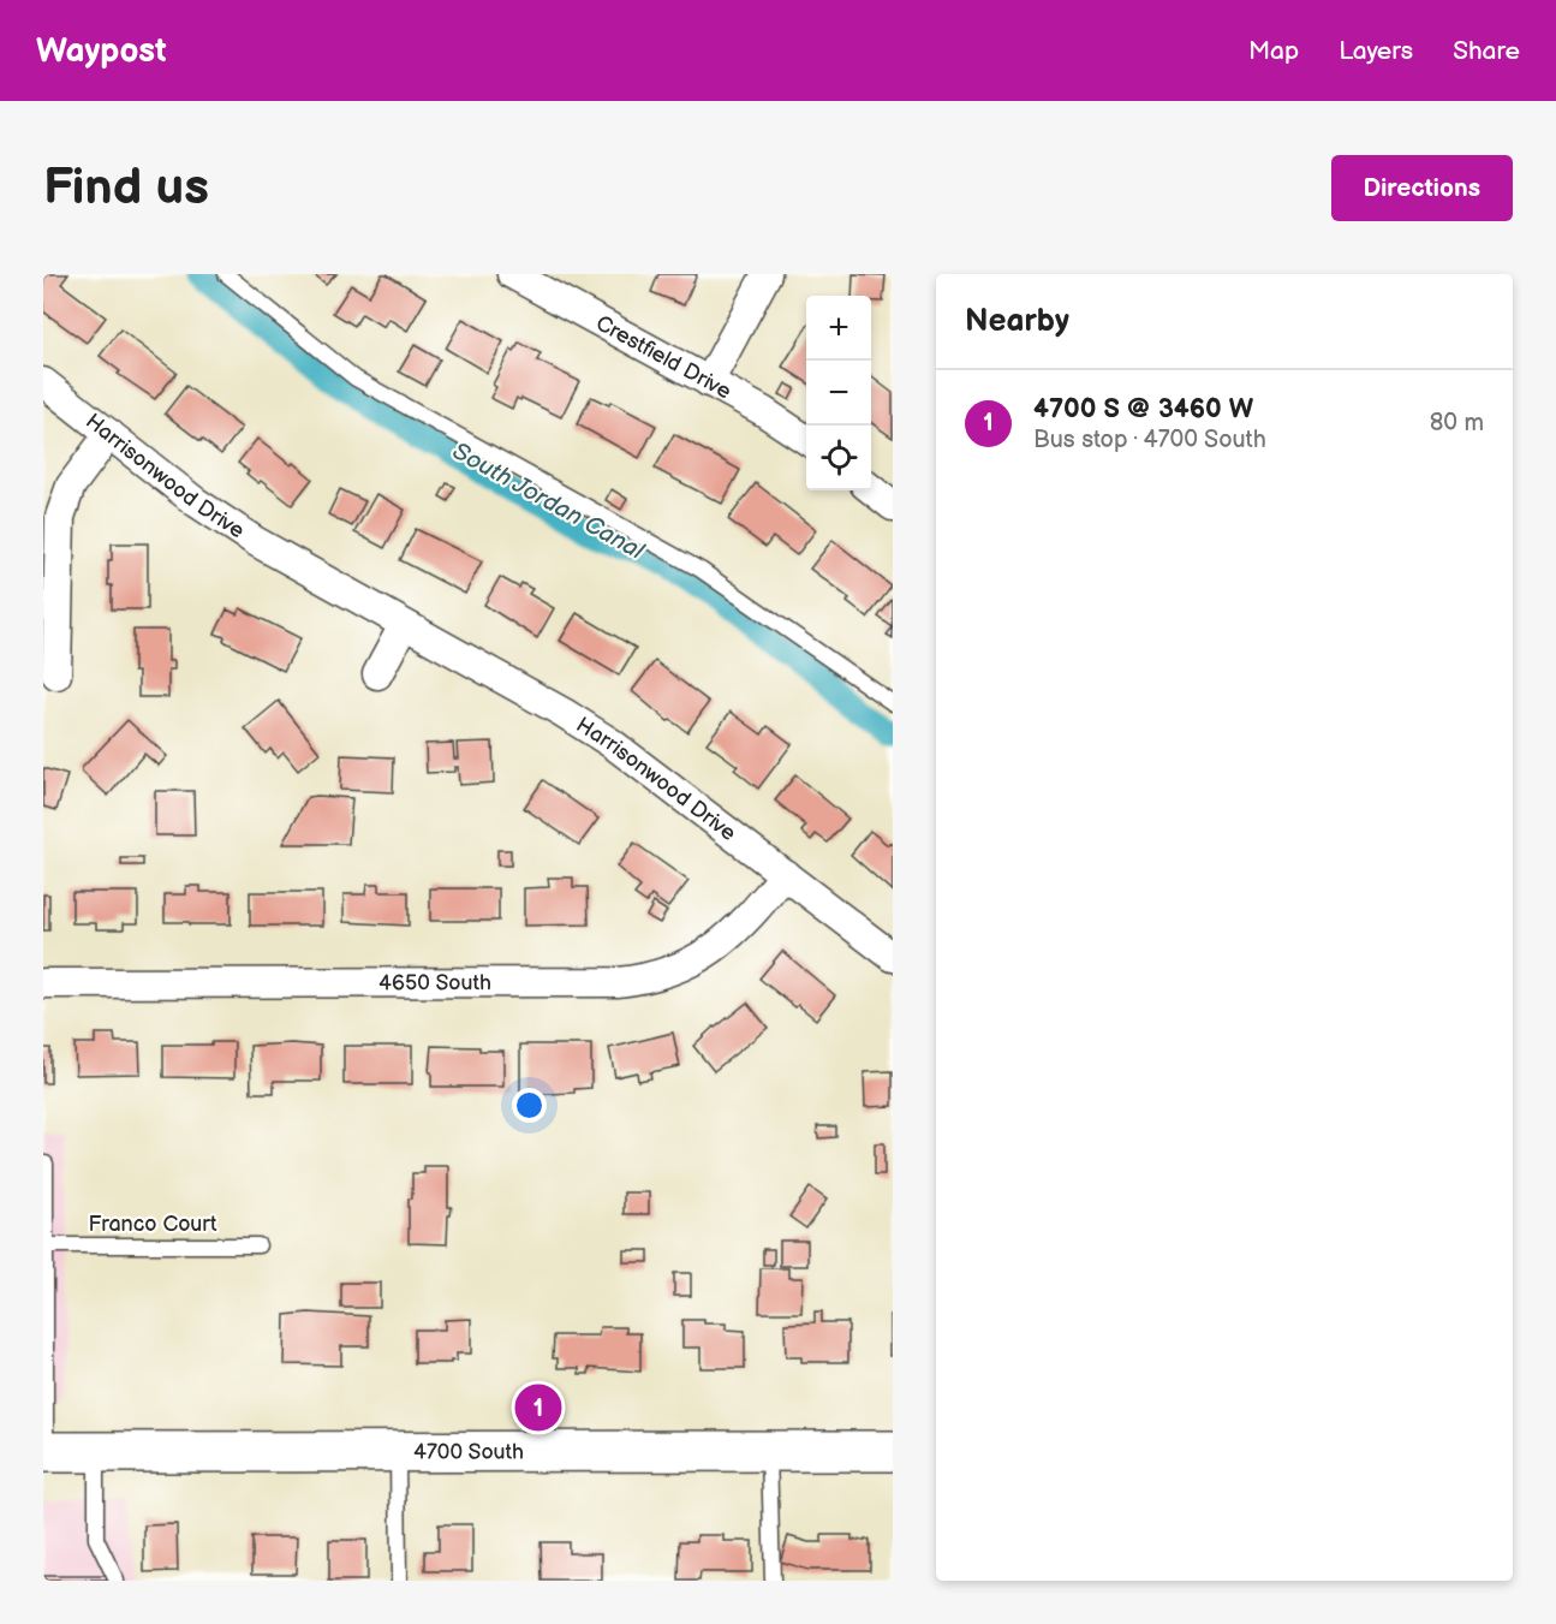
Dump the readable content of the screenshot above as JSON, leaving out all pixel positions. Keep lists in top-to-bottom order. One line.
{"streets":{"main road":["4700 South"],"street":["Crestfield Drive","Harrisonwood Drive","4650 South"],"lane":["Franco Court"]},"crossings":[["Harrisonwood Drive","4650 South"]],"water":["South Jordan Canal"],"page":{"header":"Waypost","nav":["Map","Layers","Share"],"buttons":"Directions","title":"Find us","heading":"Nearby","map_buttons":["+","−"],"list":[{"mark":"1","name":"4700 S @ 3460 W","note":"Bus stop · 4700 South","value":"80 m"}],"pins":"1"}}
